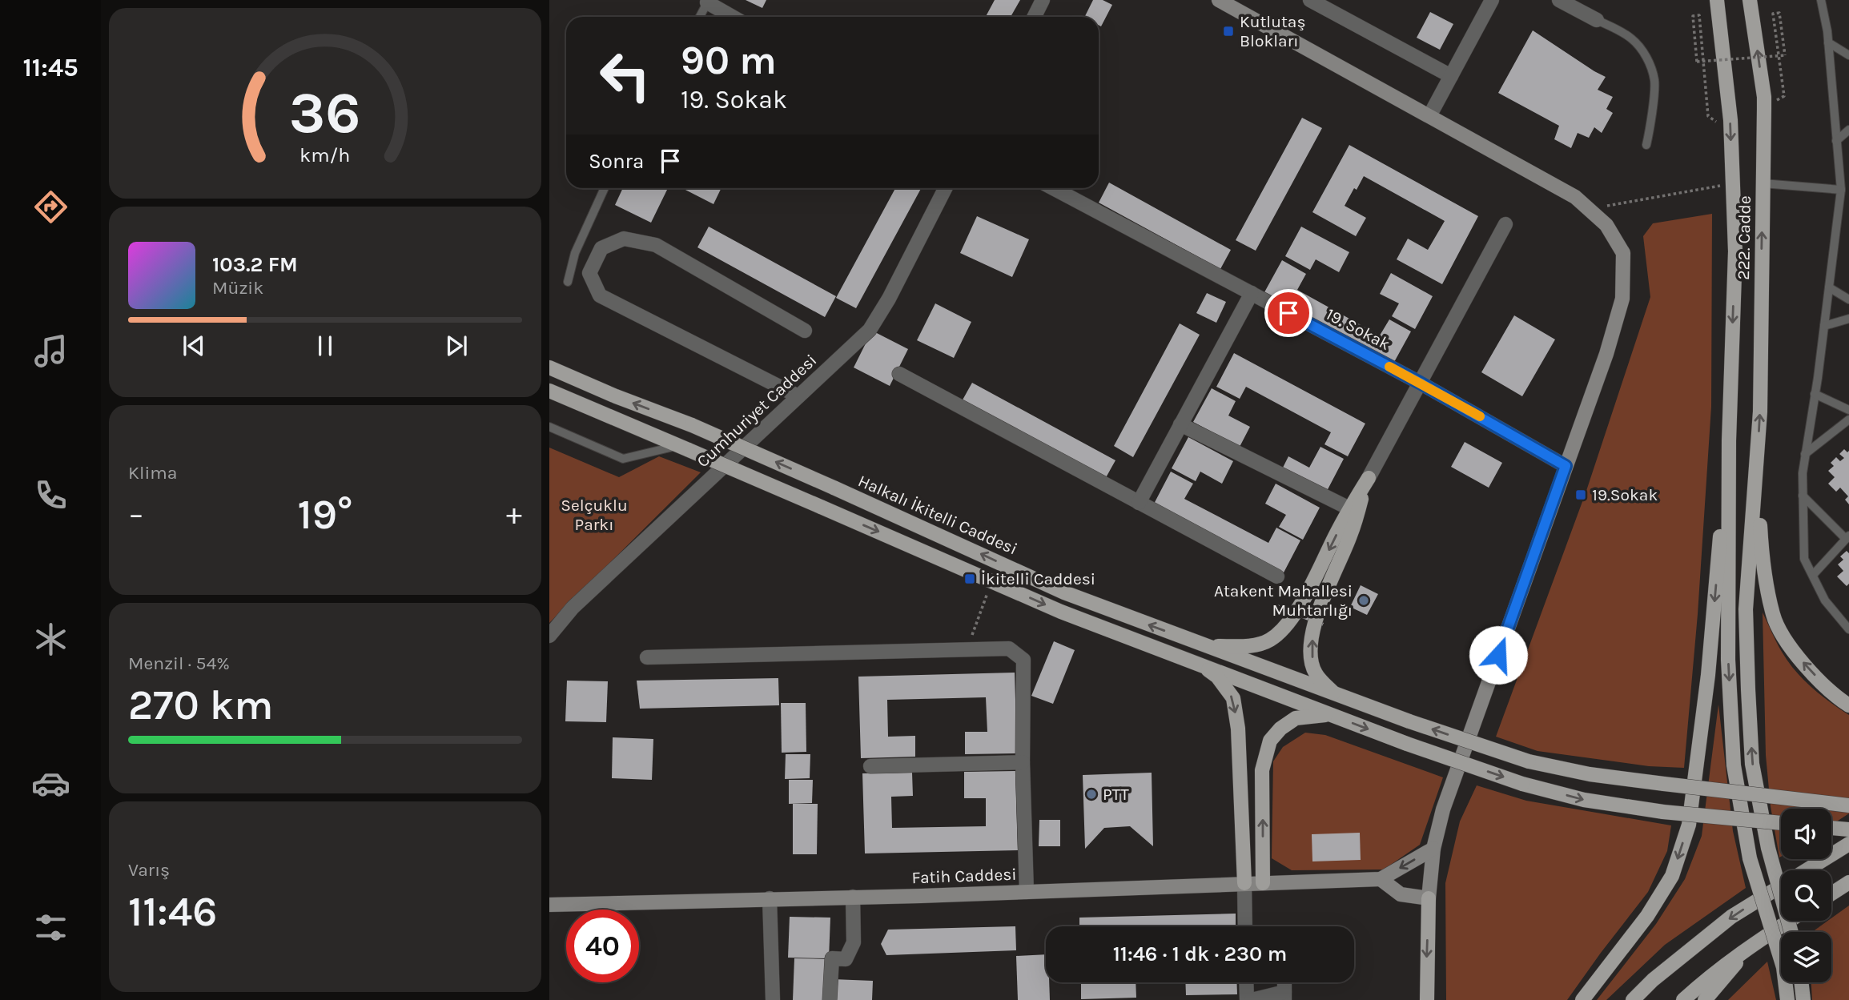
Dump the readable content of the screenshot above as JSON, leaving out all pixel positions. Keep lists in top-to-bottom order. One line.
{"streets":{"main road":["222. Cadde","Halkalı İkitelli Caddesi"],"street":["19. Sokak","Cumhuriyet Caddesi","Fatih Caddesi"]},"parks":["Selçuklu Parkı"],"places":{"transit":["Kutlutaş Blokları","19.Sokak","İkitelli Caddesi"],"other":["Atakent Mahallesi Muhtarlığı","PTT"]},"page":{"tabs":"11:45","turn":["90 m","19. Sokak"],"then":"Sonra","song":["103.2 FM","Müzik"],"tile":["Klima",["Menzil · 54%","270 km"],["Varış","11:46"]],"heat":["−","19°","+"],"limit":"40","trip":"11:46 · 1 dk · 230 m","gauge":["36","km/h"]}}
